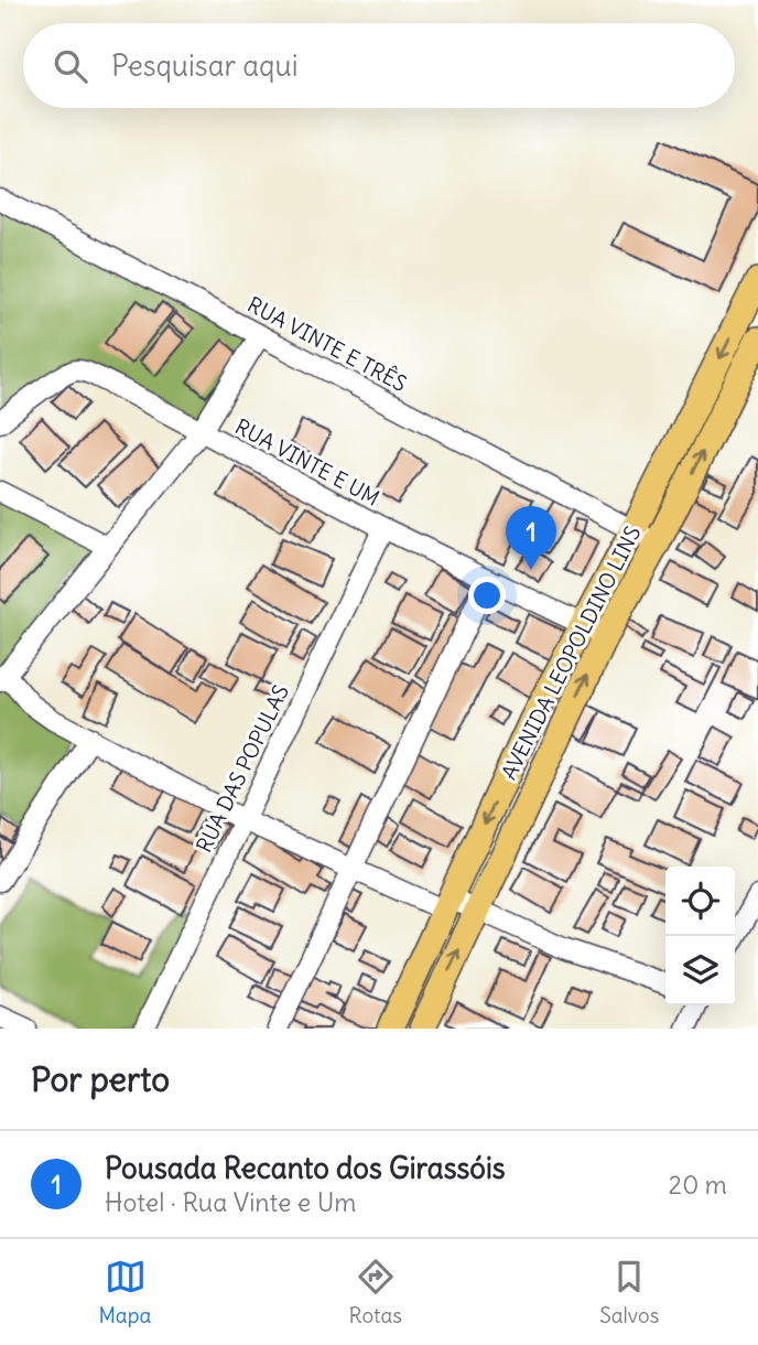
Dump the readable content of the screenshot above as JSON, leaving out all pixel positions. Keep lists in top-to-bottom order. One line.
{"streets":{"main road":["AVENIDA LEOPOLDINO LINS"],"street":["RUA VINTE E TRÊS","RUA VINTE E UM","RUA DAS POPULAS"]},"crossings":[["RUA VINTE E TRÊS","AVENIDA LEOPOLDINO LINS"],["RUA VINTE E UM","AVENIDA LEOPOLDINO LINS"],["RUA VINTE E UM","RUA DAS POPULAS"]],"page":{"search":"Pesquisar aqui","pins":"1","heading":"Por perto","list":[{"mark":"1","name":"Pousada Recanto dos Girassóis","note":"Hotel · Rua Vinte e Um","value":"20 m"}],"nav":["Mapa","Rotas","Salvos"]}}
